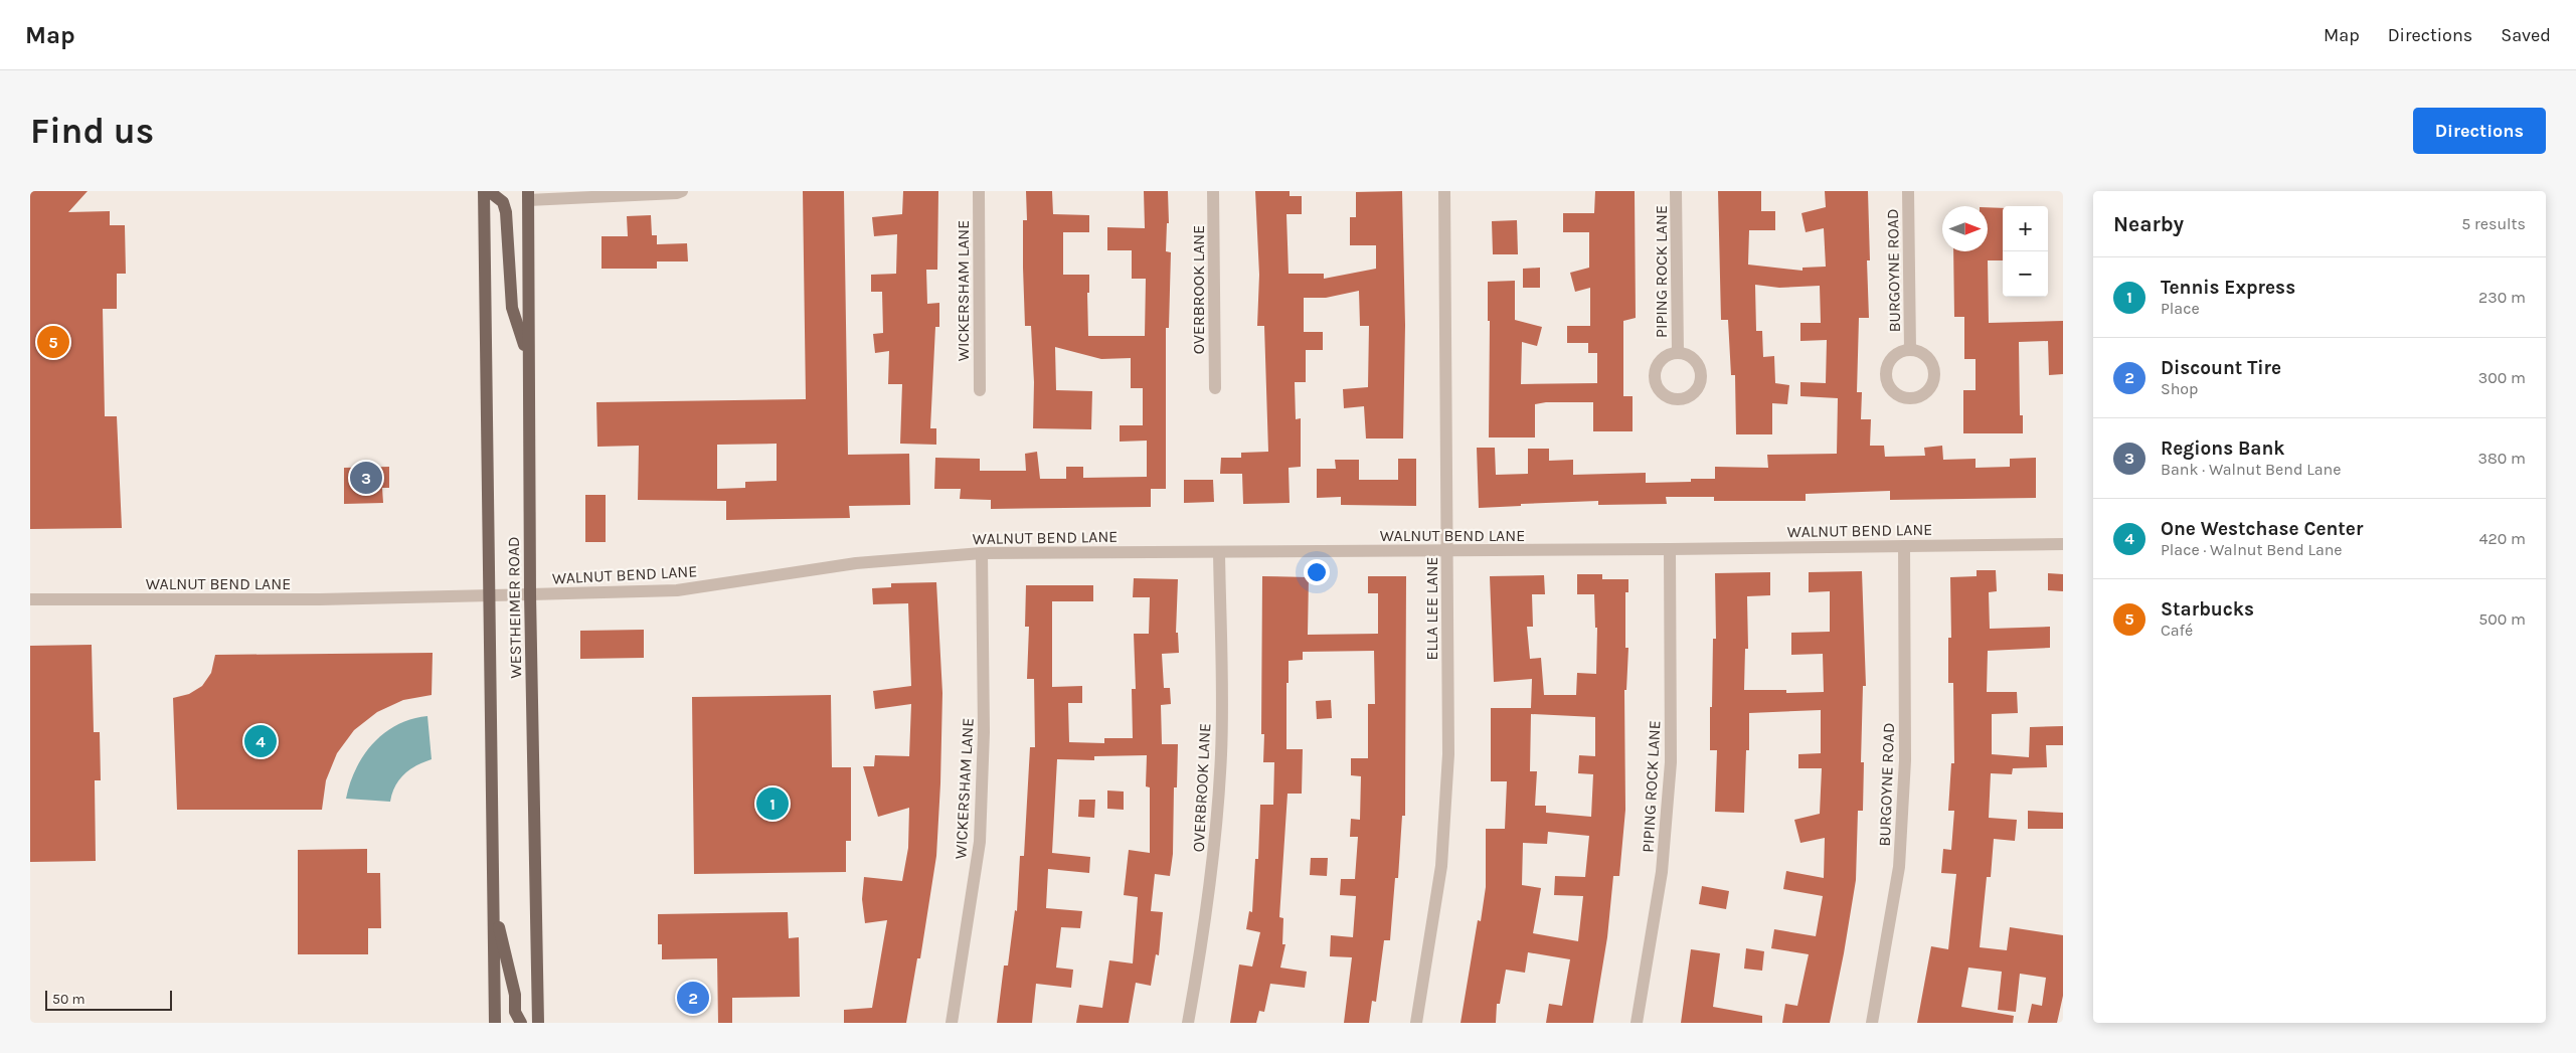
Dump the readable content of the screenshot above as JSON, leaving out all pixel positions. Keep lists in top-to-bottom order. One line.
{"streets":{"main road":["WESTHEIMER ROAD"],"street":["BURGOYNE ROAD","PIPING ROCK LANE","OVERBROOK LANE","WICKERSHAM LANE","WALNUT BEND LANE","ELLA LEE LANE"]},"crossings":[["BURGOYNE ROAD","WALNUT BEND LANE"],["PIPING ROCK LANE","WALNUT BEND LANE"],["OVERBROOK LANE","WALNUT BEND LANE"],["WICKERSHAM LANE","WALNUT BEND LANE"],["WALNUT BEND LANE","WESTHEIMER ROAD"],["WALNUT BEND LANE","ELLA LEE LANE"]],"scale_bar":"50 m","north":"right","page":{"header":"Map","nav":["Map","Directions","Saved"],"buttons":"Directions","title":"Find us","heading":["Nearby","5 results"],"map_buttons":["+","−"],"list":[{"mark":"1","name":"Tennis Express","note":"Place","value":"230 m"},{"mark":"2","name":"Discount Tire","note":"Shop","value":"300 m"},{"mark":"3","name":"Regions Bank","note":"Bank · Walnut Bend Lane","value":"380 m"},{"mark":"4","name":"One Westchase Center","note":"Place · Walnut Bend Lane","value":"420 m"},{"mark":"5","name":"Starbucks","note":"Café","value":"500 m"}],"pins":["5","3","4","1","2"],"scale":"50 m"}}
